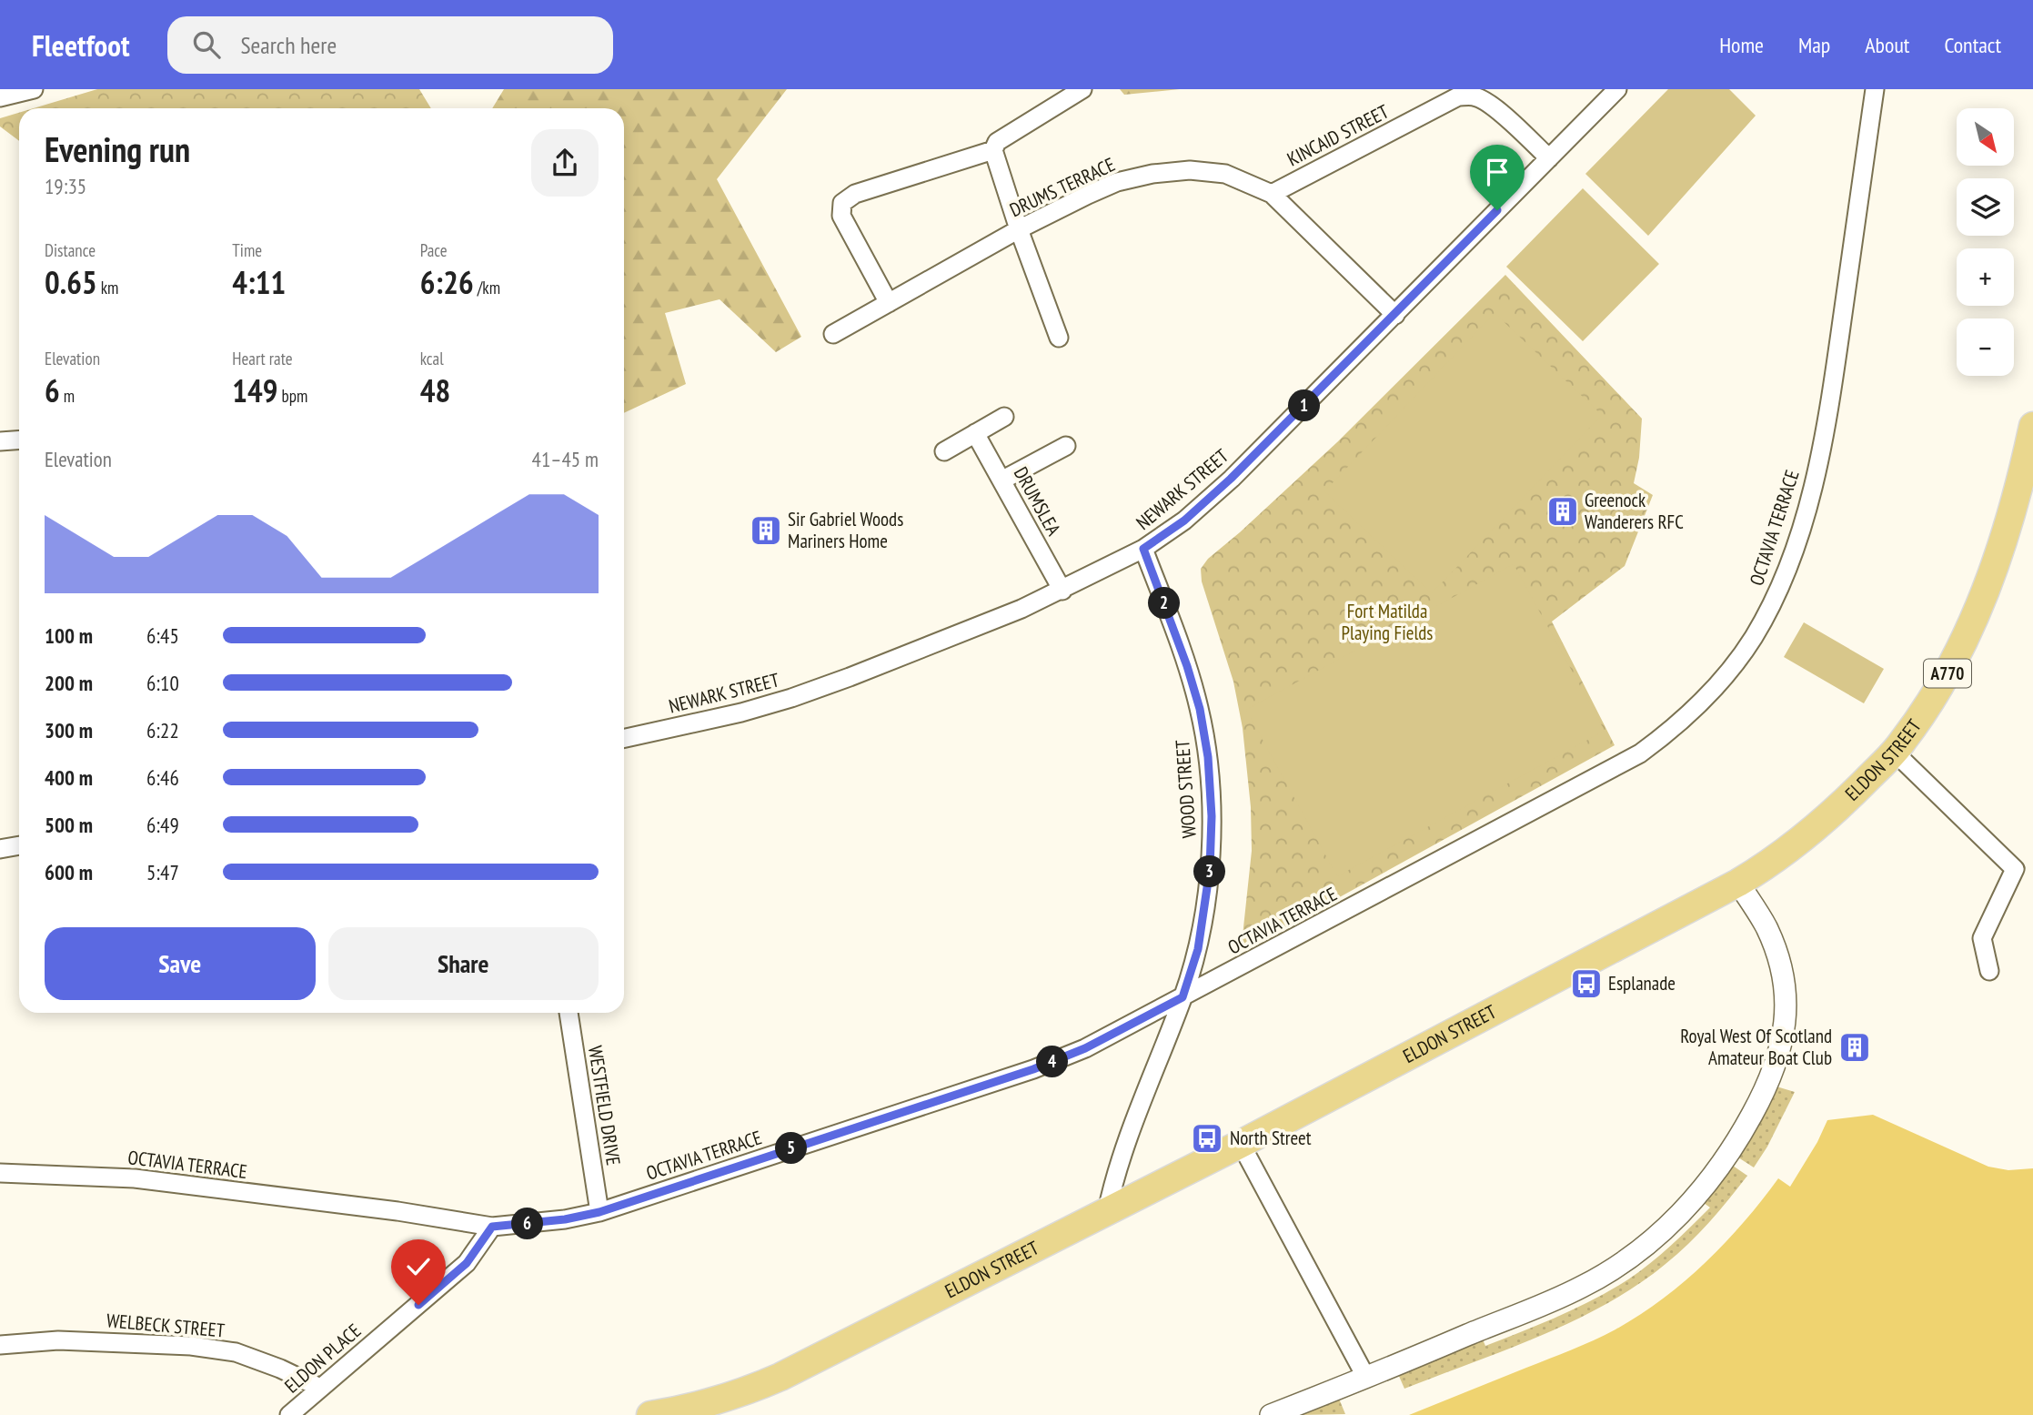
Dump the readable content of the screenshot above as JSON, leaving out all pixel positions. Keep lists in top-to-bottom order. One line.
{"streets":{"main road":["A770","ELDON STREET"],"street":["KINCAID STREET","DRUMS TERRACE","NEWARK STREET","DRUMSLEA","OCTAVIA TERRACE","WOOD STREET","WESTFIELD DRIVE","WELBECK STREET","ELDON PLACE"]},"crossings":[["KINCAID STREET","DRUMS TERRACE"],["KINCAID STREET","NEWARK STREET"],["DRUMS TERRACE","NEWARK STREET"],["NEWARK STREET","DRUMSLEA"],["NEWARK STREET","WOOD STREET"],["OCTAVIA TERRACE","WOOD STREET"],["OCTAVIA TERRACE","WESTFIELD DRIVE"],["OCTAVIA TERRACE","ELDON PLACE"],["ELDON STREET","WOOD STREET"],["WELBECK STREET","ELDON PLACE"]],"parks":["Fort Matilda Playing Fields"],"places":{"building":["Greenock Wanderers RFC","Sir Gabriel Woods Mariners Home","Royal West Of Scotland Amateur Boat Club"],"bus stop":["Esplanade","North Street"]},"north":"bottom right","page":{"header":"Fleetfoot","search":"Search here","nav":["Home","Map","About","Contact"],"map_buttons":["+","−"],"heading":["Evening run","19:35"],"stats":[["Distance","0.65 km"],["Time","4:11"],["Pace","6:26 /km"],["Elevation","6 m"],["Heart rate","149 bpm"],["kcal","48"]],"pins":["1","2","3","4","5","6"],"chart":["Elevation","41–45 m"],"list":[{"name":"100 m","note":"6:45"},{"name":"200 m","note":"6:10"},{"name":"300 m","note":"6:22"},{"name":"400 m","note":"6:46"},{"name":"500 m","note":"6:49"},{"name":"600 m","note":"5:47"}],"buttons":["Save","Share"]}}
